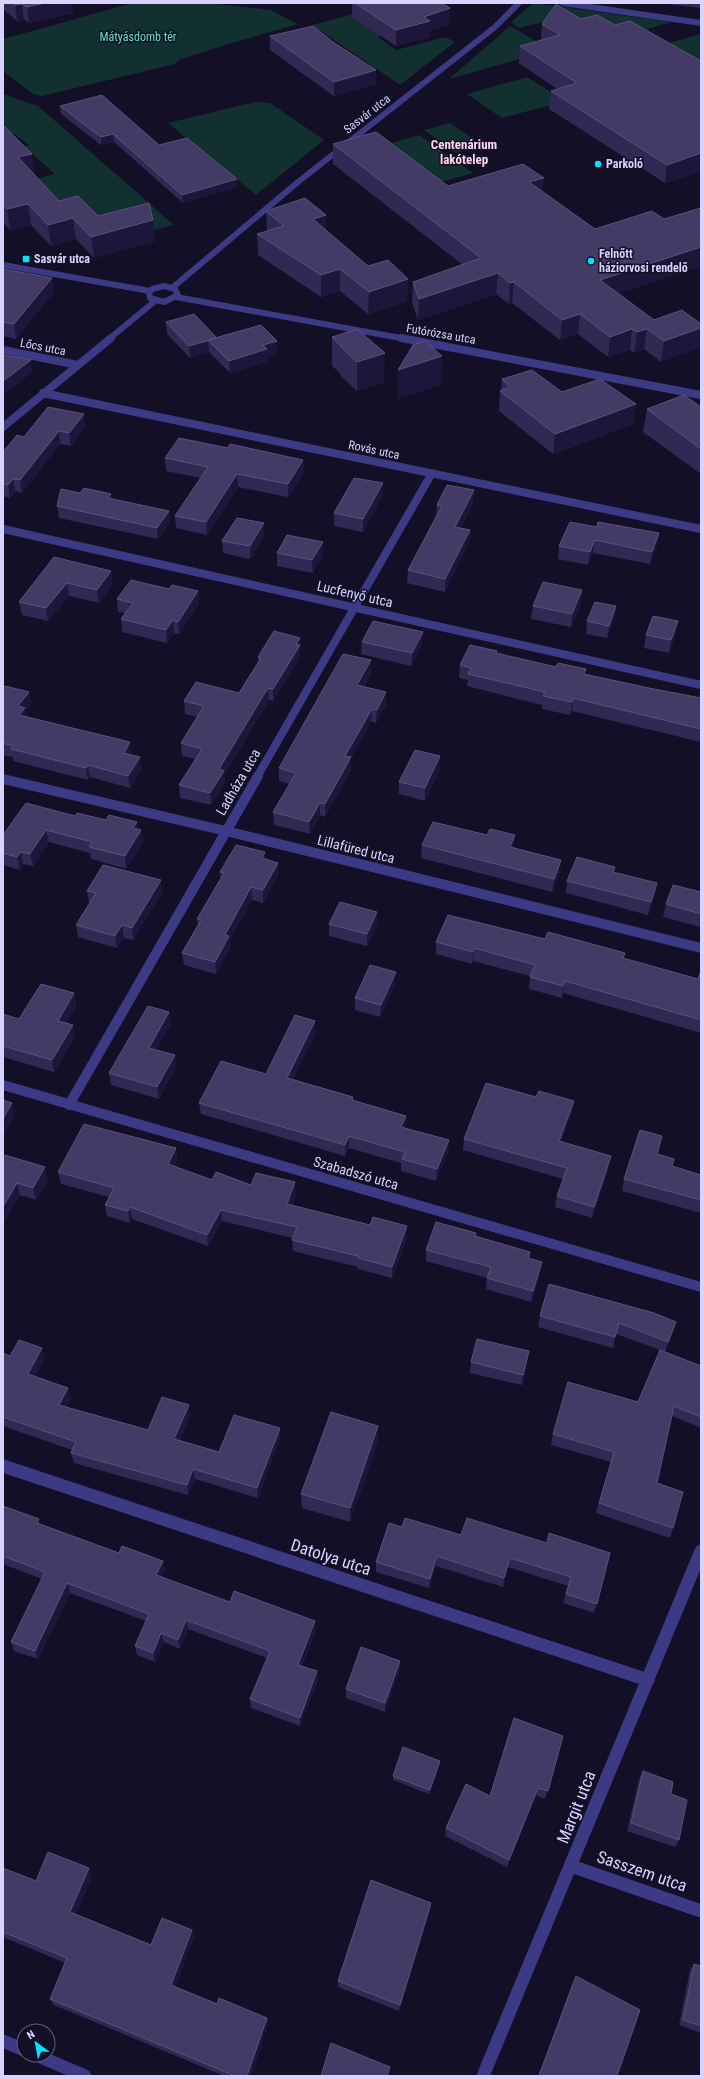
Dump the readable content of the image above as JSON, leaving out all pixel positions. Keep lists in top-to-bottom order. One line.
{"streets":{"street":["Sasvár utca","Futórózsa utca","Lőcs utca","Rovás utca","Lucfenyő utca","Ladháza utca","Lillafüred utca","Szabadszó utca","Datolya utca","Margit utca","Sasszem utca"]},"crossings":[["Rovás utca","Ladháza utca"],["Lucfenyő utca","Ladháza utca"],["Ladháza utca","Lillafüred utca"],["Ladháza utca","Szabadszó utca"],["Datolya utca","Margit utca"],["Margit utca","Sasszem utca"]],"districts":["Centenárium lakótelep"],"parks":["Mátyásdomb tér"],"places":{"other":["Parkoló","Felnőtt háziorvosi rendelő"],"transit":["Sasvár utca"]},"north":"top left"}
